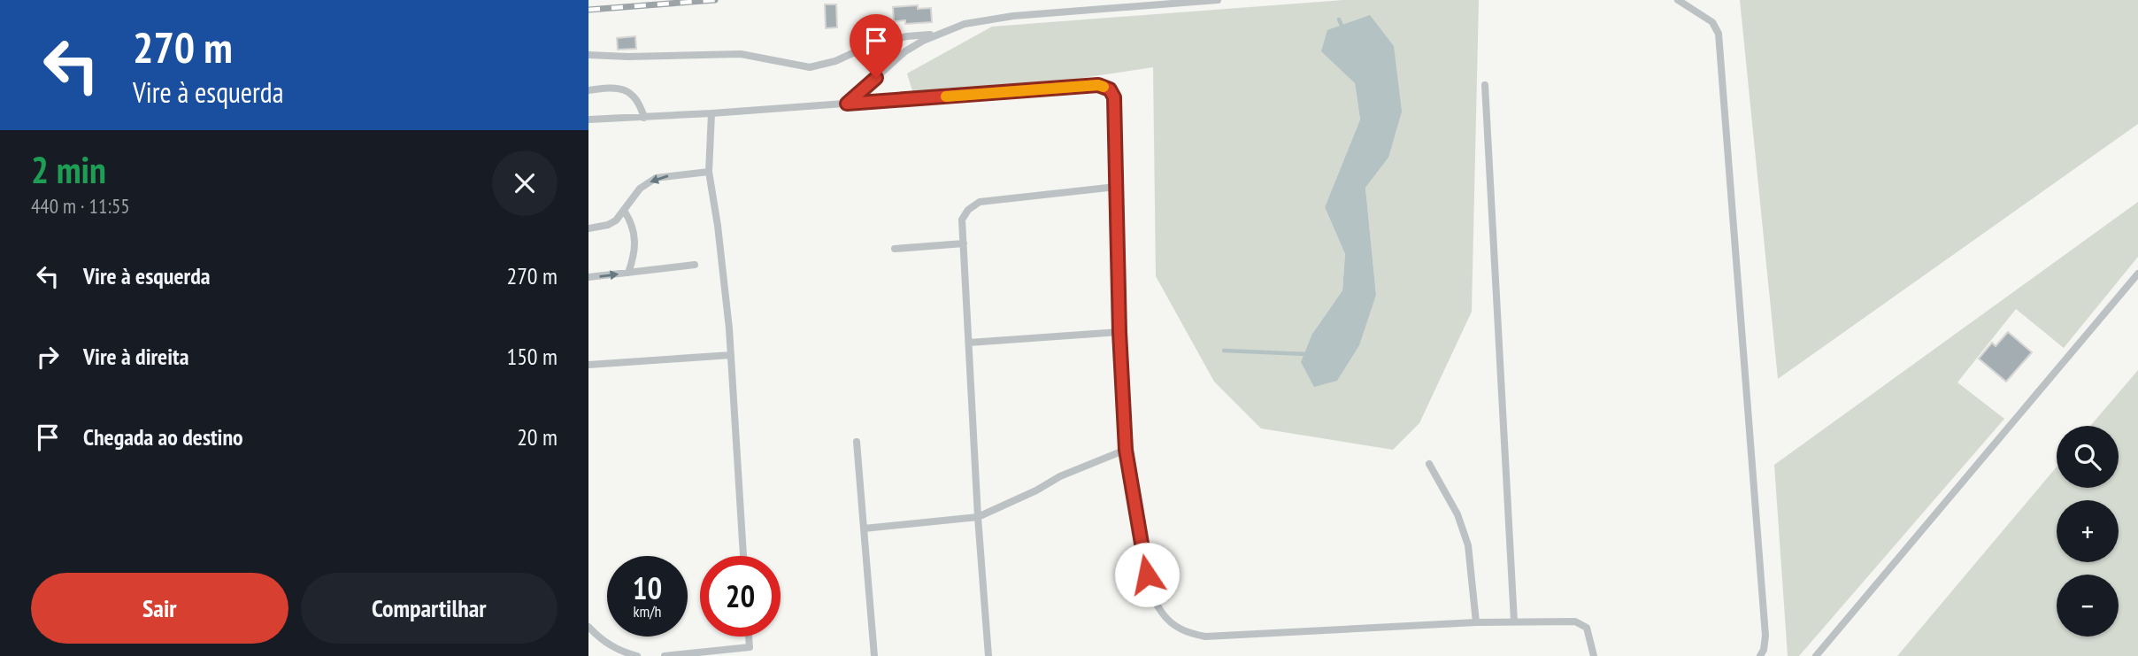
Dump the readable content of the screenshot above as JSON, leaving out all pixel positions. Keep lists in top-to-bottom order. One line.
{"page":{"turn":["270 m","Vire à esquerda"],"heading":["2 min","440 m · 11:55"],"list":[{"name":"Vire à esquerda","value":"270 m"},{"name":"Vire à direita","value":"150 m"},{"name":"Chegada ao destino","value":"20 m"}],"map_buttons":["+","−"],"speed":"10 km/h","limit":"20","buttons":["Sair","Compartilhar"]}}
